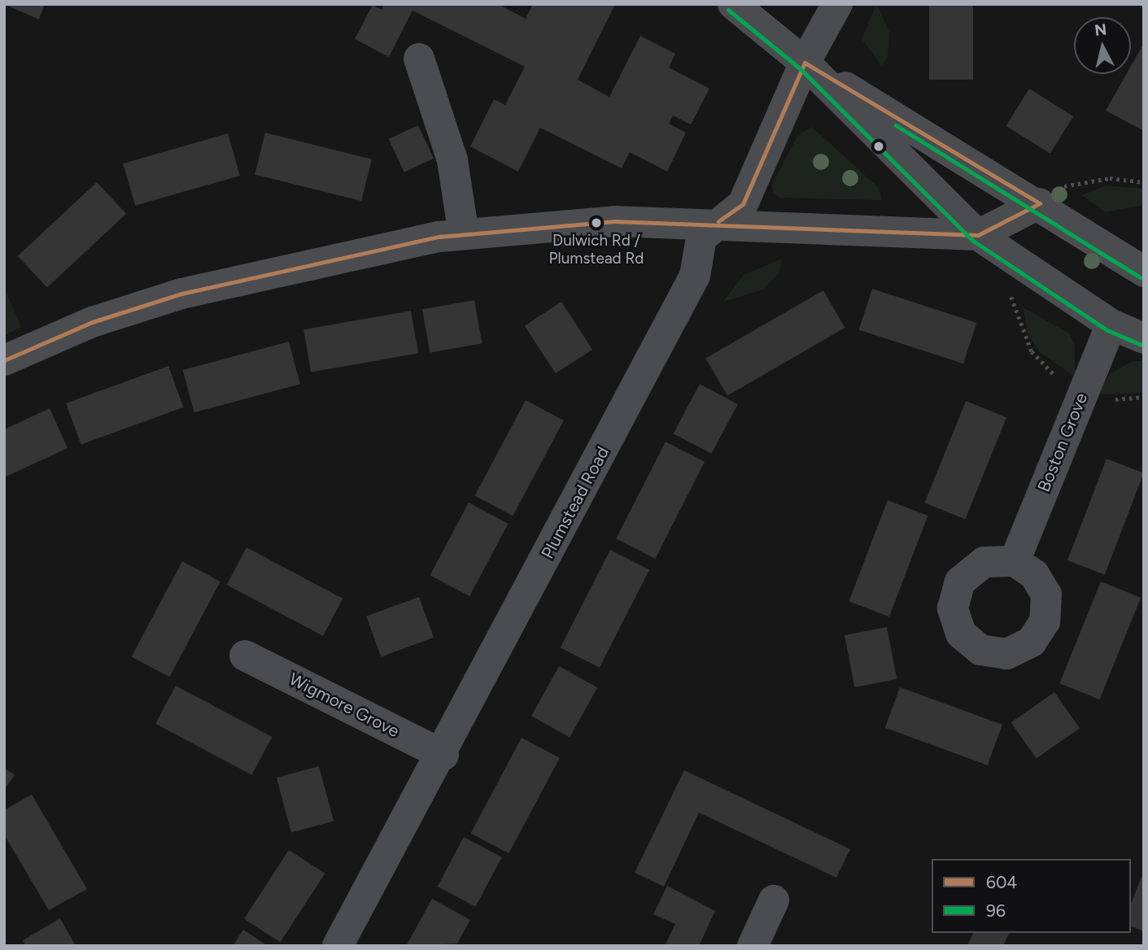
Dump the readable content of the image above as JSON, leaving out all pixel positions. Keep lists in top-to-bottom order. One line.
{"streets":{"street":["Boston Grove","Plumstead Road","Wigmore Grove"]},"crossings":[["Plumstead Road","Wigmore Grove"]],"places":["Dulwich Rd / Plumstead Rd"],"lines":["transit line 96","transit line 604"],"legend":["604","96"],"north":"top"}
